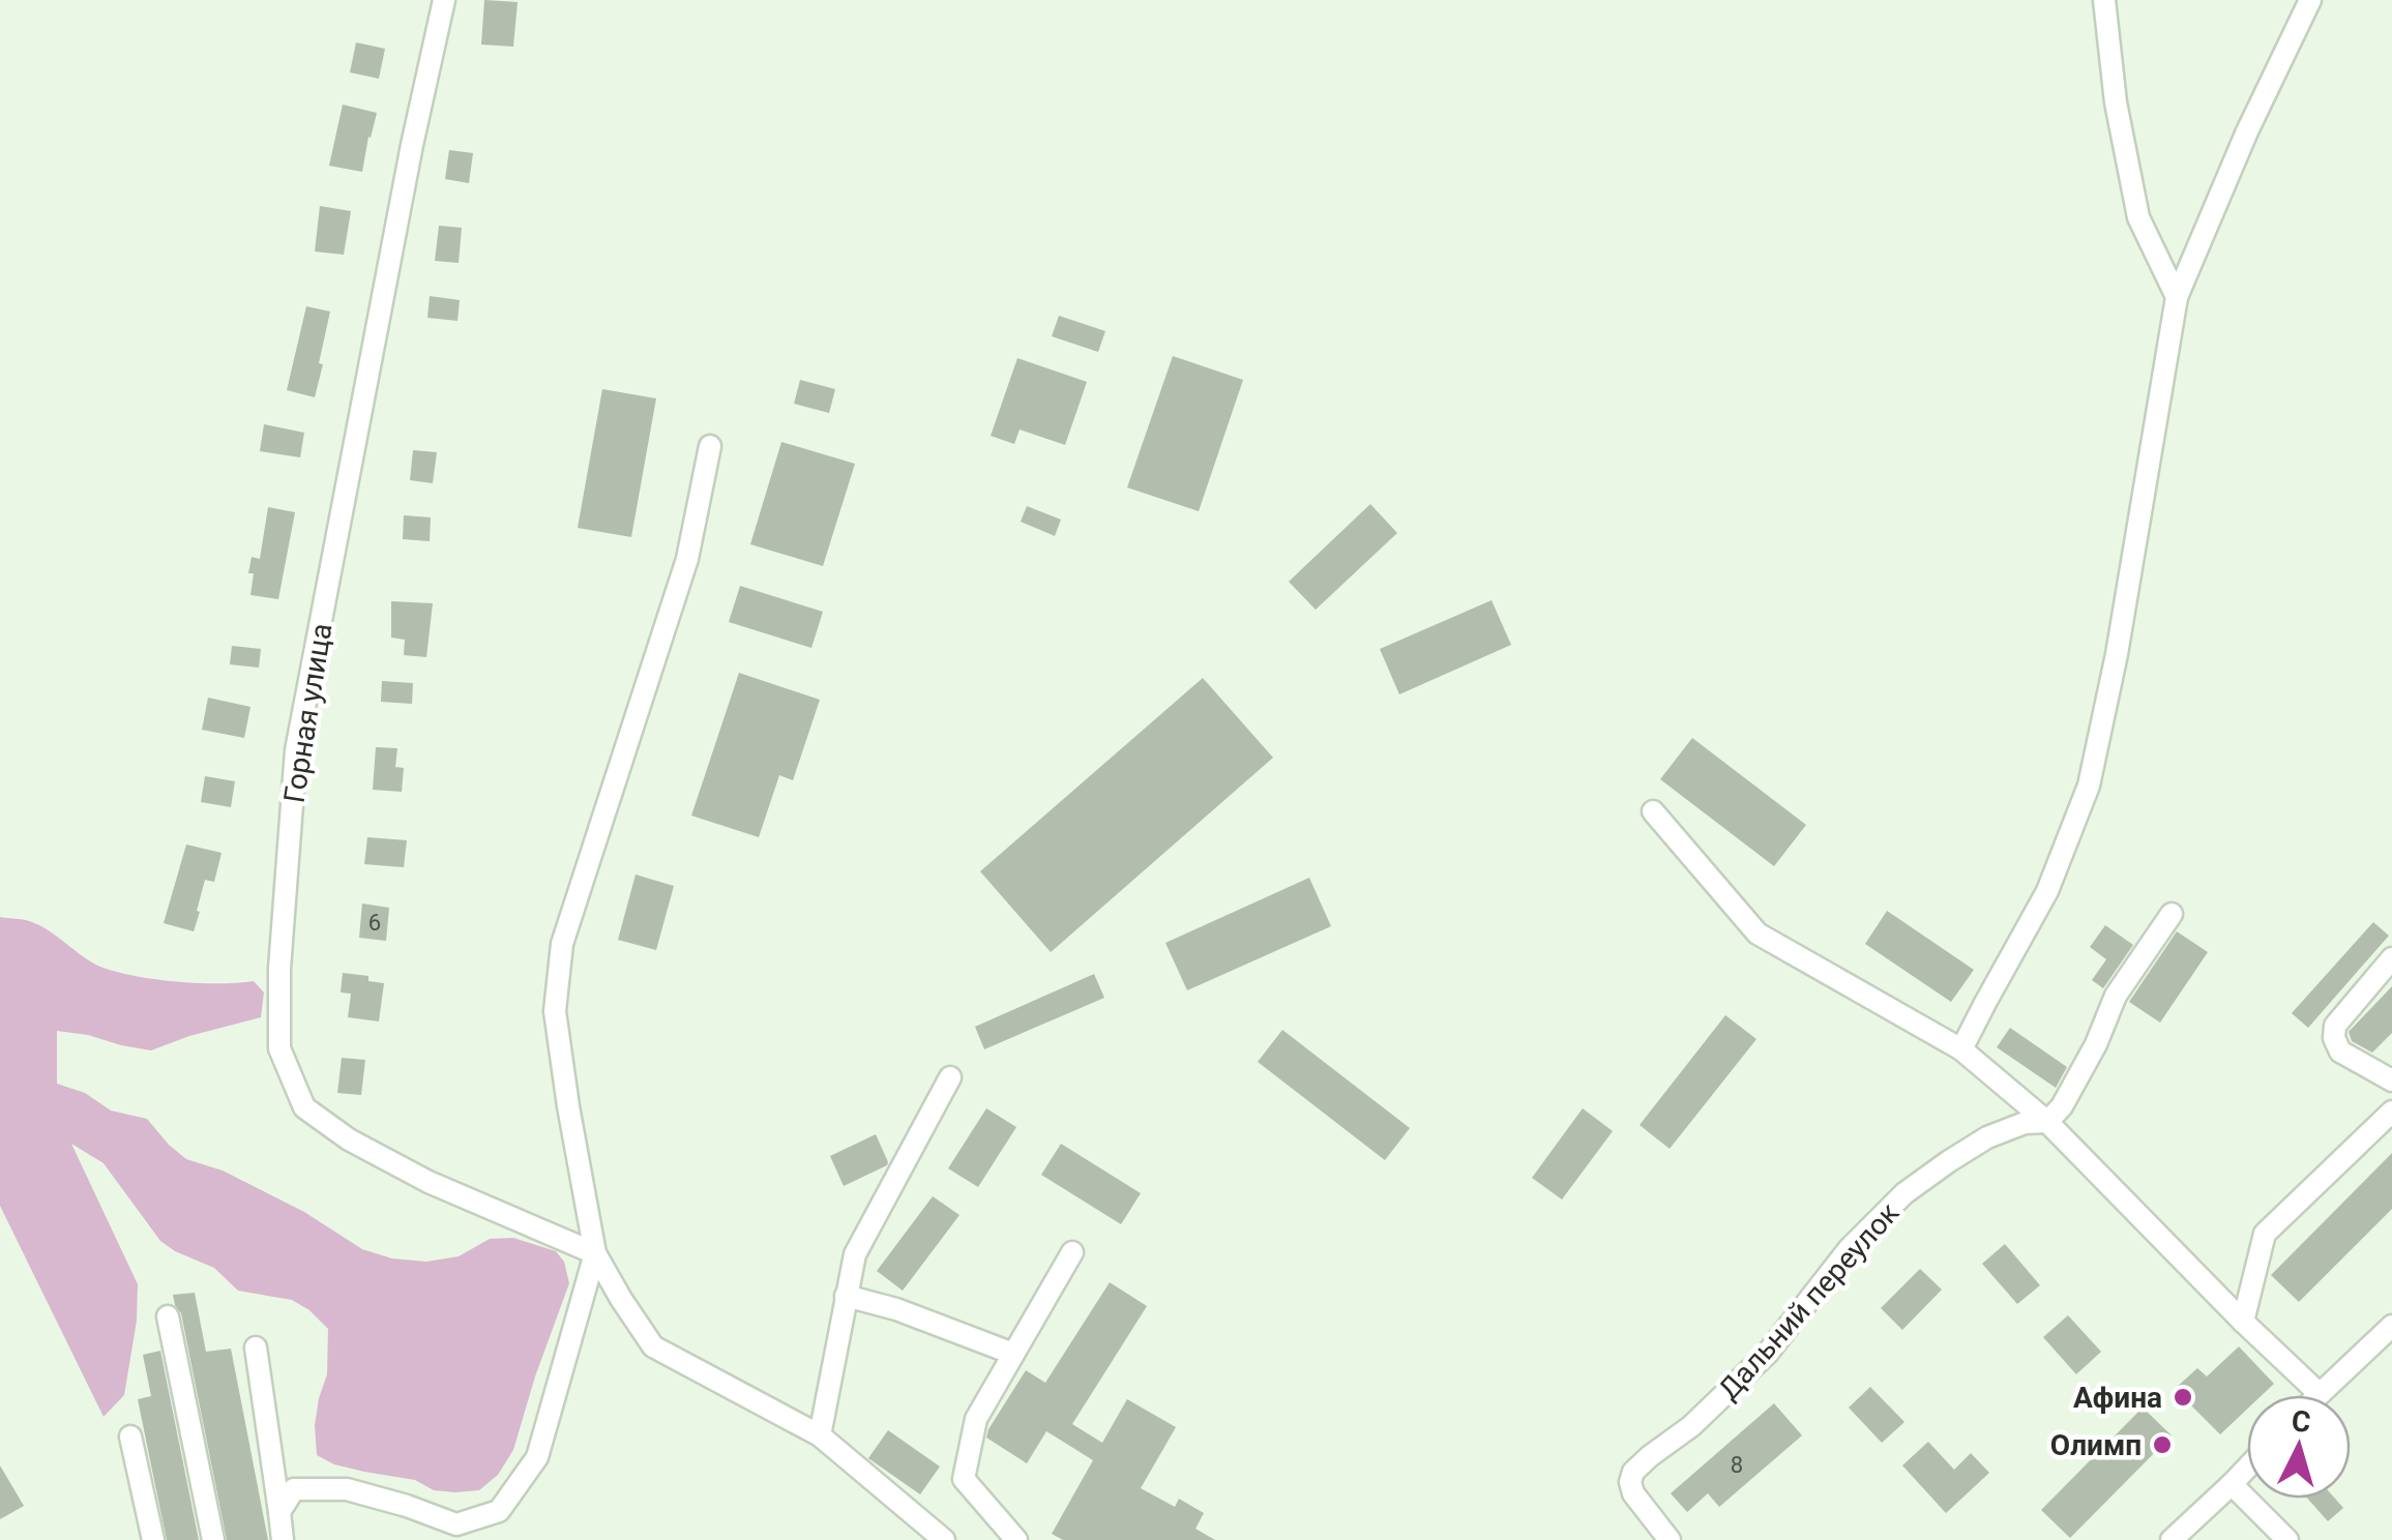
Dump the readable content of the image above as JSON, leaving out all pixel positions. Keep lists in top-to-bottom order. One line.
{"streets":{"street":["Горная улица","Дальний переулок"]},"places":["Афина","Олимп"],"house_numbers":["6","8"],"north":"top"}
